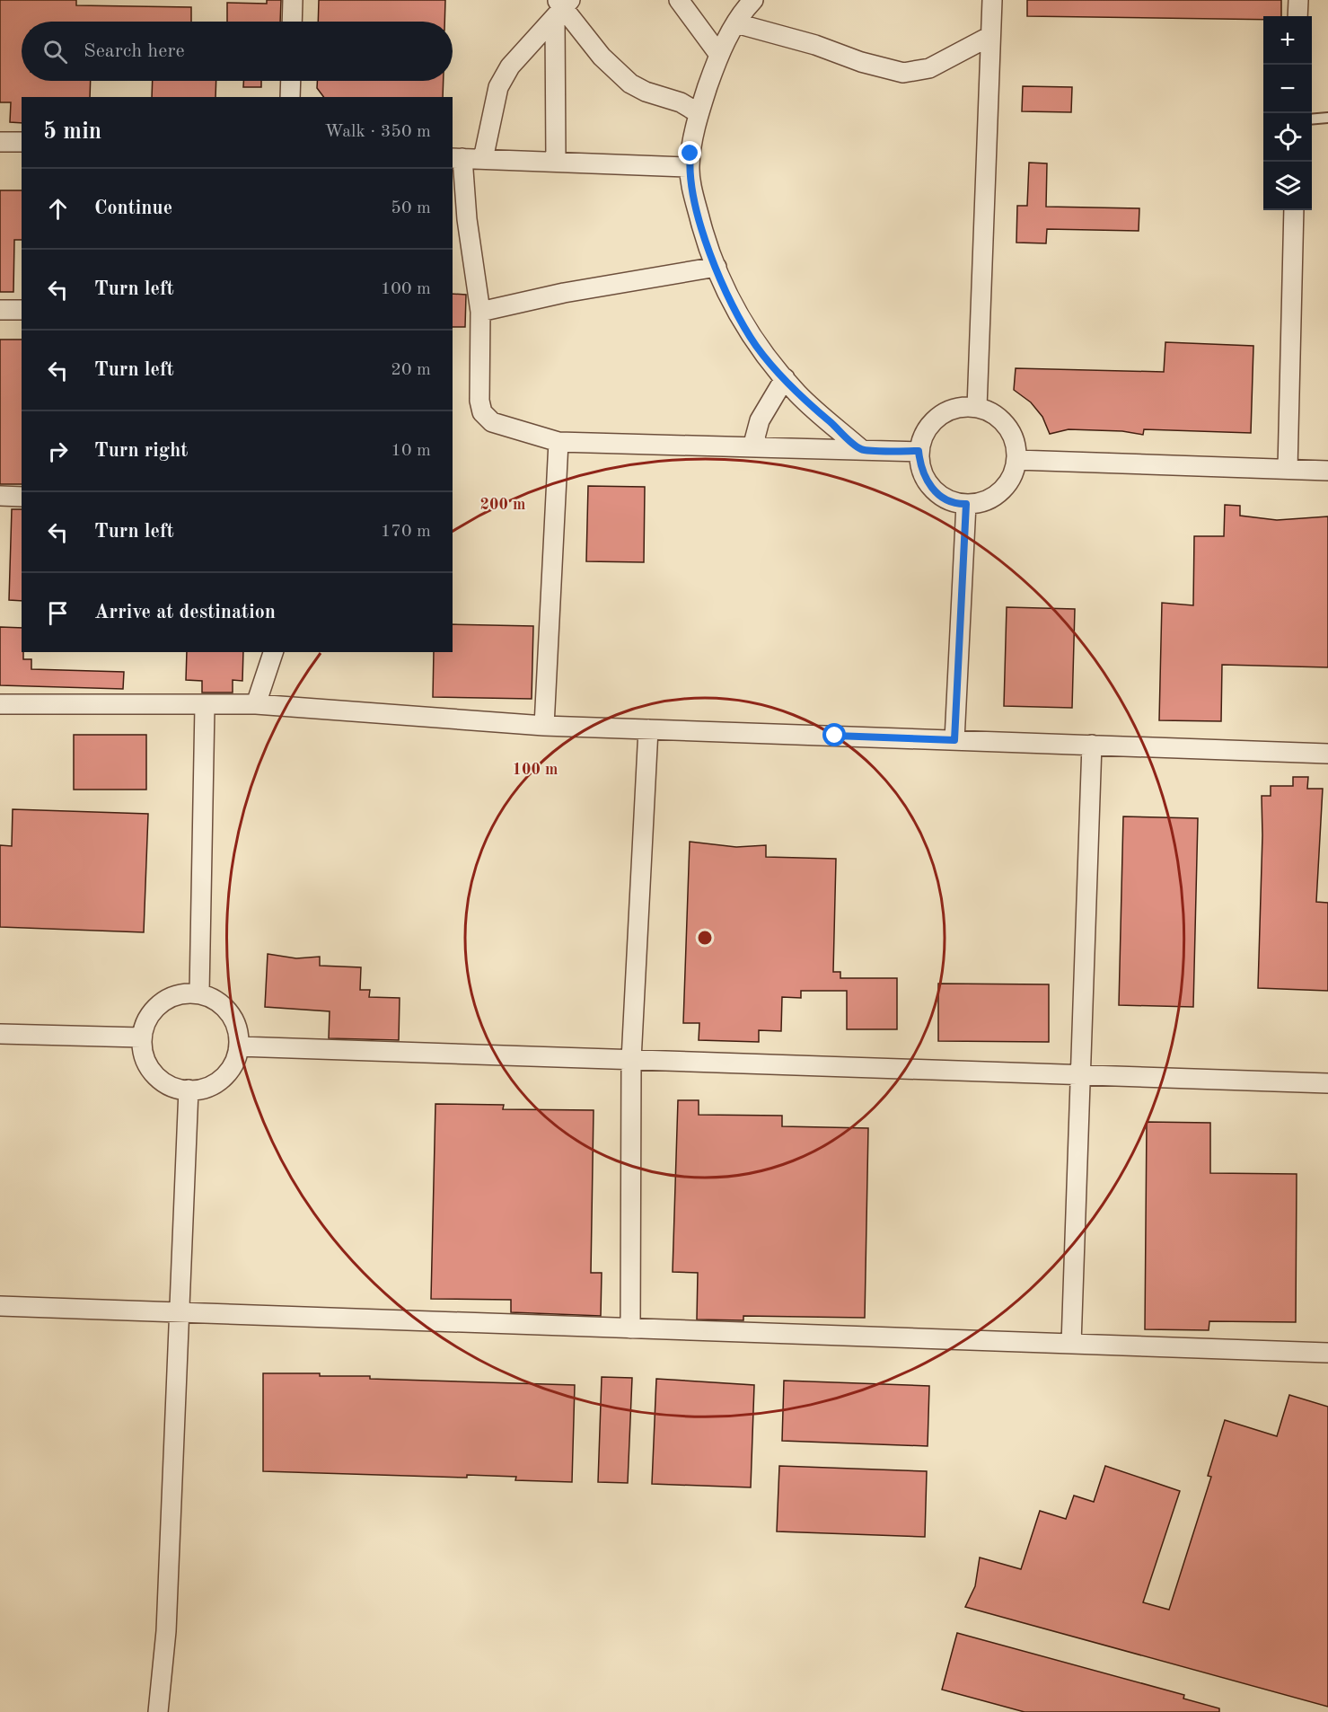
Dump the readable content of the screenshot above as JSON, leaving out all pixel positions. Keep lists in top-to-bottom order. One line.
{"page":{"map_buttons":["+","−"],"search":"Search here","heading":["5 min","Walk · 350 m"],"list":[["Continue","50 m"],["Turn left","100 m"],["Turn left","20 m"],["Turn right","10 m"],["Turn left","170 m"],"Arrive at destination"]},"rings":["200 m","100 m"]}
